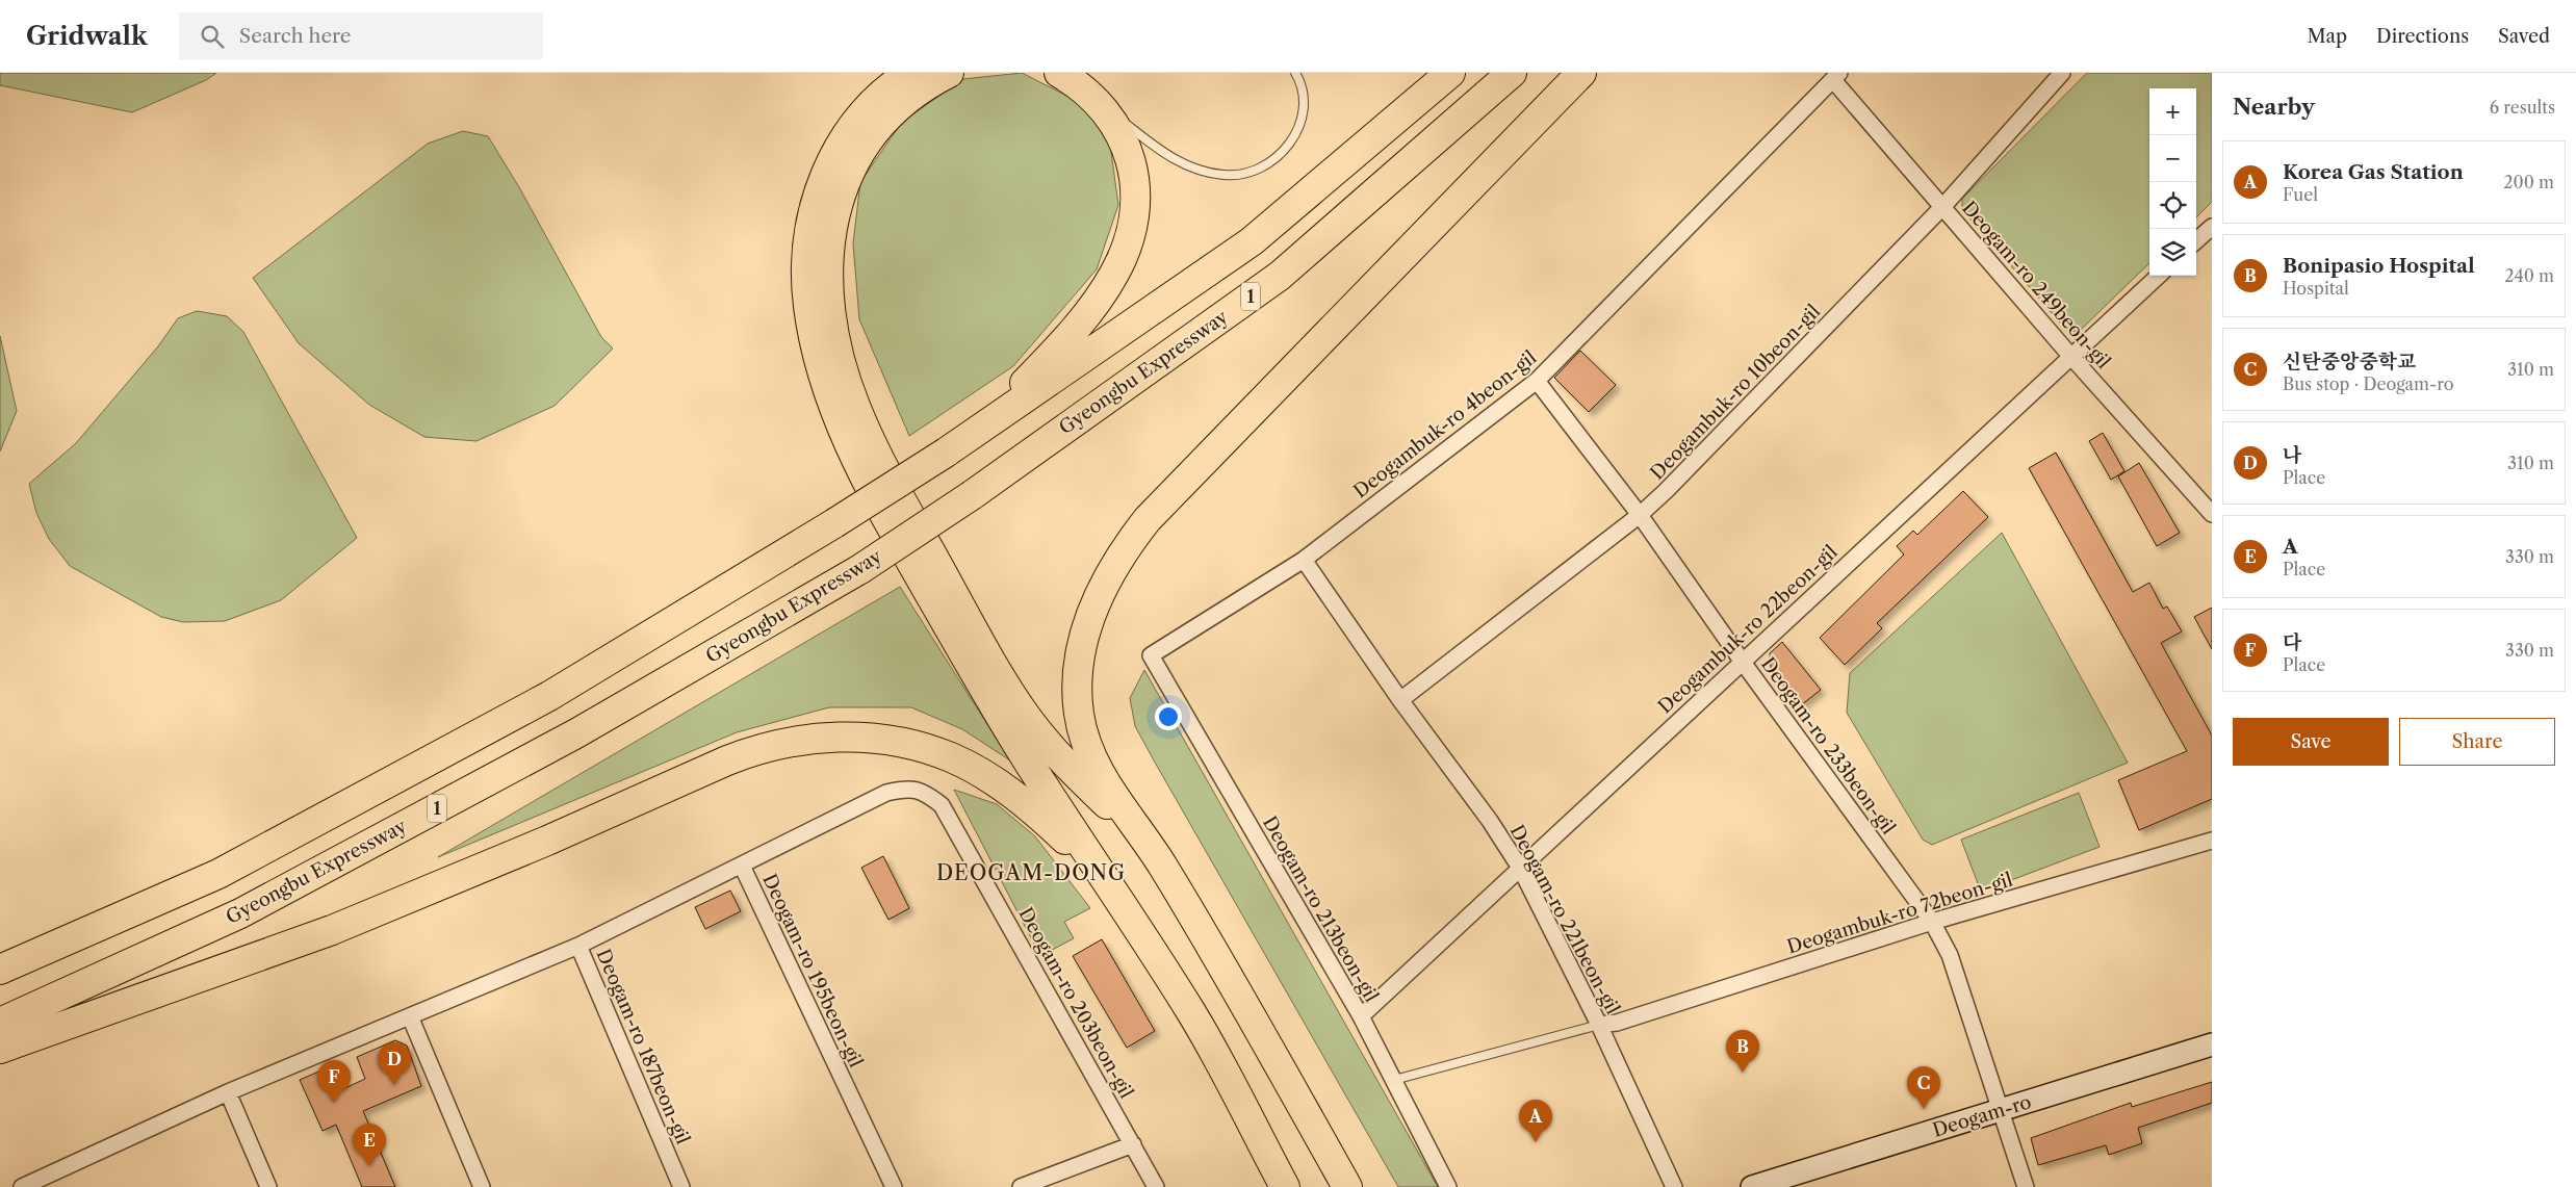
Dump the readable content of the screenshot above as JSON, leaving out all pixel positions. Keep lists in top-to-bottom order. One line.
{"streets":{"highway":["1","Gyeongbu Expressway"],"street":["Deogam-ro 249beon-gil","Deogambuk-ro 10beon-gil","Deogambuk-ro 4beon-gil","Deogambuk-ro 22beon-gil","Deogam-ro 233beon-gil","Deogam-ro 213beon-gil","Deogambuk-ro 72beon-gil","Deogam-ro 221beon-gil","Deogam-ro 195beon-gil","Deogam-ro 203beon-gil","Deogam-ro 187beon-gil","Deogam-ro"]},"crossings":[["Deogam-ro 249beon-gil","Deogambuk-ro 10beon-gil"],["Deogam-ro 249beon-gil","Deogambuk-ro 4beon-gil"],["Deogam-ro 249beon-gil","Deogambuk-ro 22beon-gil"],["Deogambuk-ro 10beon-gil","Deogam-ro 233beon-gil"],["Deogambuk-ro 10beon-gil","Deogam-ro 221beon-gil"],["Deogambuk-ro 4beon-gil","Deogam-ro 233beon-gil"],["Deogambuk-ro 4beon-gil","Deogam-ro 213beon-gil"],["Deogambuk-ro 4beon-gil","Deogam-ro 221beon-gil"],["Deogambuk-ro 22beon-gil","Deogam-ro 233beon-gil"],["Deogambuk-ro 22beon-gil","Deogam-ro 213beon-gil"],["Deogambuk-ro 22beon-gil","Deogam-ro 221beon-gil"],["Deogam-ro 233beon-gil","Deogambuk-ro 72beon-gil"],["Deogam-ro 233beon-gil","Deogam-ro"],["Deogambuk-ro 72beon-gil","Deogam-ro 221beon-gil"],["Deogam-ro 195beon-gil","Deogam-ro 203beon-gil"],["Deogam-ro 195beon-gil","Deogam-ro 187beon-gil"]],"districts":["DEOGAM-DONG"],"page":{"header":"Gridwalk","search":"Search here","nav":["Map","Directions","Saved"],"heading":["Nearby","6 results"],"map_buttons":["+","−"],"list":[{"mark":"A","name":"Korea Gas Station","note":"Fuel","value":"200 m"},{"mark":"B","name":"Bonipasio Hospital","note":"Hospital","value":"240 m"},{"mark":"C","name":"신탄중앙중학교","note":"Bus stop · Deogam-ro","value":"310 m"},{"mark":"D","name":"나","note":"Place","value":"310 m"},{"mark":"E","name":"A","note":"Place","value":"330 m"},{"mark":"F","name":"다","note":"Place","value":"330 m"}],"buttons":["Save","Share"],"pins":["B","D","F","C","A","E"]}}
